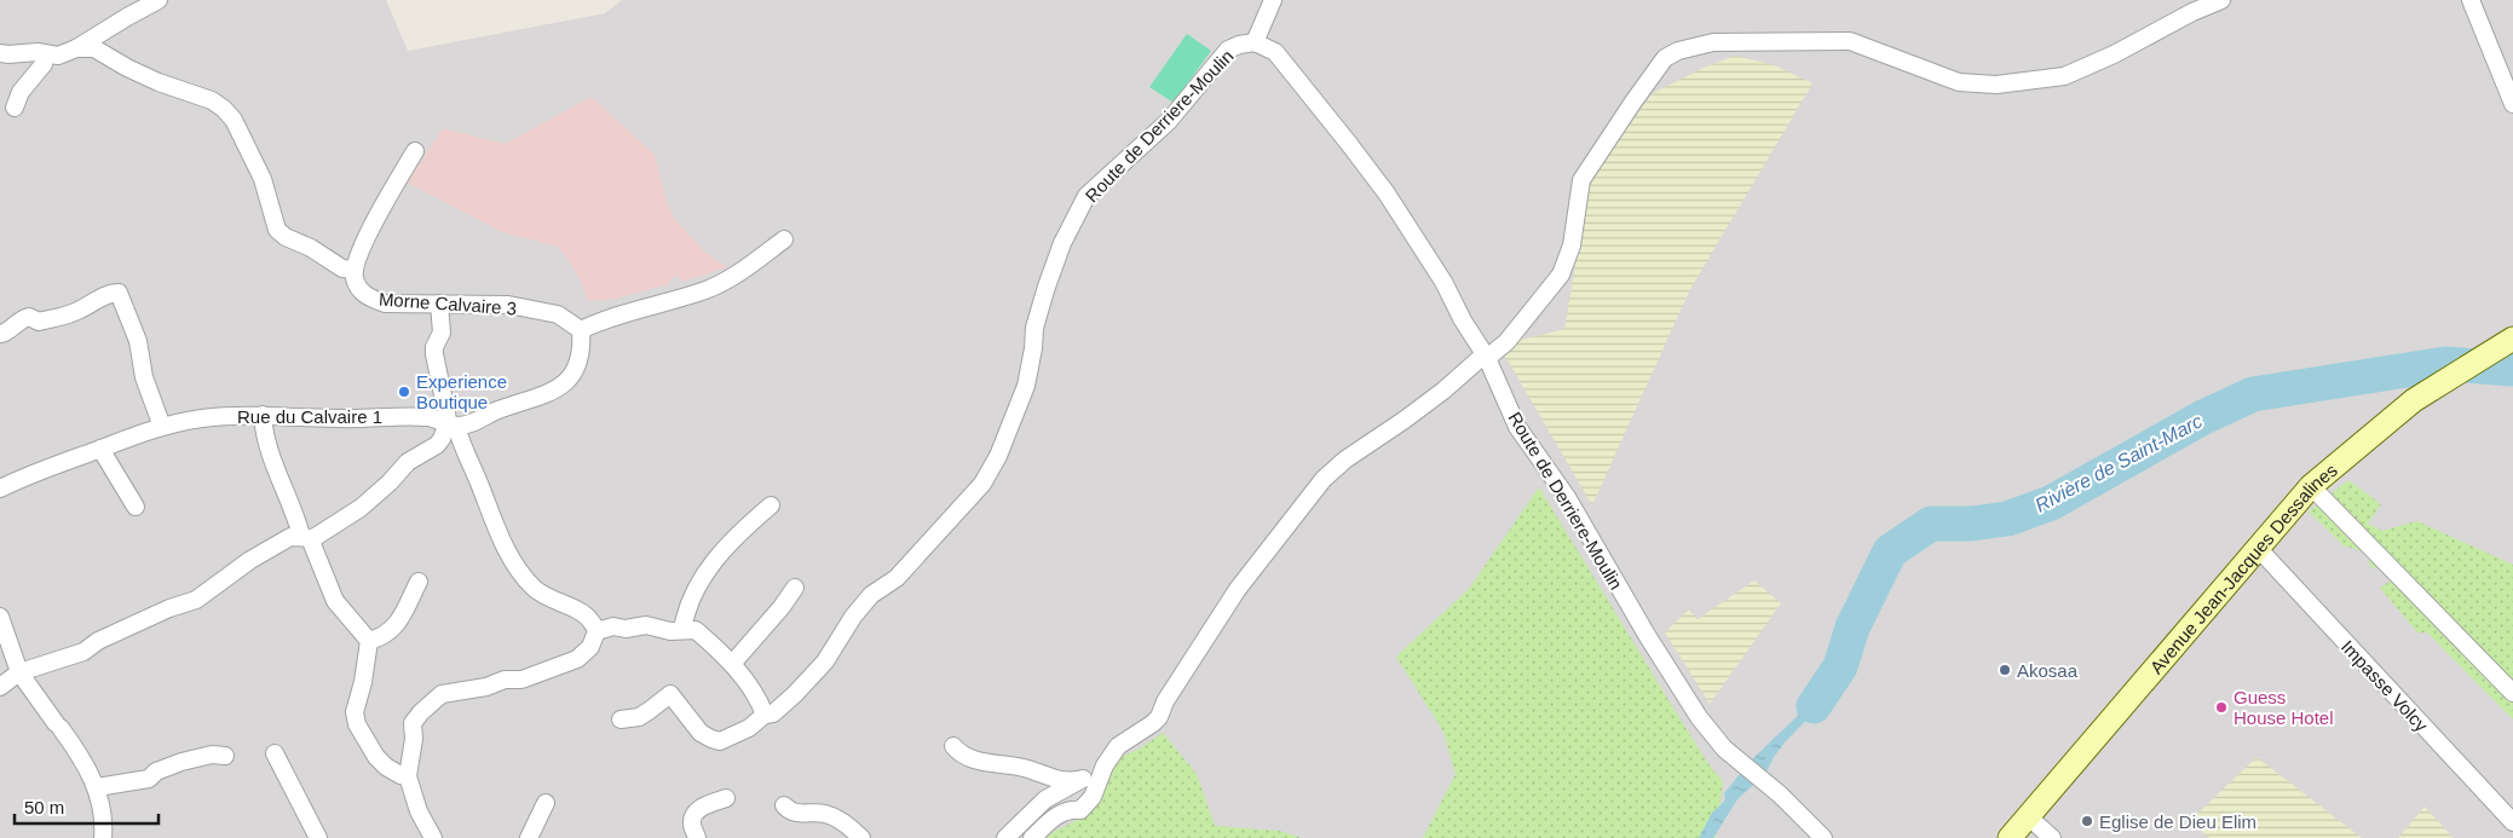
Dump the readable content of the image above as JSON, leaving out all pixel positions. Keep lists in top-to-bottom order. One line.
{"streets":{"street":["Route de Derriere-Moulin","Morne Calvaire 3","Rue du Calvaire 1","Avenue Jean-Jacques Dessalines","Impasse Volcy"]},"crossings":[["Morne Calvaire 3","Rue du Calvaire 1"],["Avenue Jean-Jacques Dessalines","Impasse Volcy"]],"water":["Rivière de Saint-Marc"],"places":["Experience Boutique","Akosaa","Guess House Hotel","Eglise de Dieu Elim"],"scale_bar":"50 m"}
